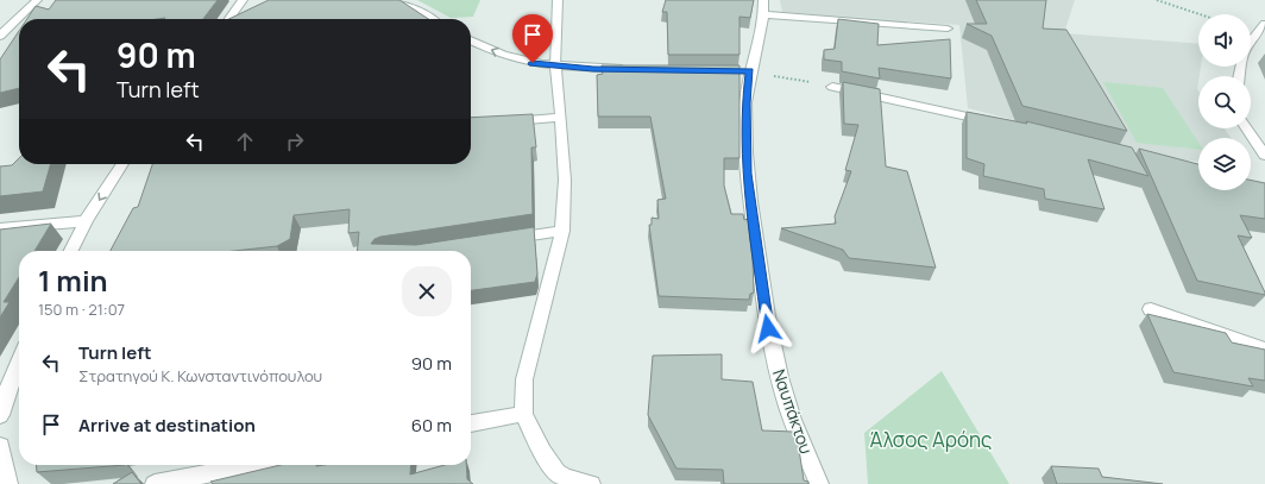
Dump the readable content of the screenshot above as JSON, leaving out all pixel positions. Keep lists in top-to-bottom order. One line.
{"streets":{"street":["Ναυπάκτου"]},"parks":["Άλσος Αρόης"],"page":{"turn":["90 m","Turn left"],"heading":["1 min","150 m · 21:07"],"list":[{"name":"Turn left","note":"Στρατηγού Κ. Κωνσταντινόπουλου","value":"90 m"},{"name":"Arrive at destination","value":"60 m"}]}}
